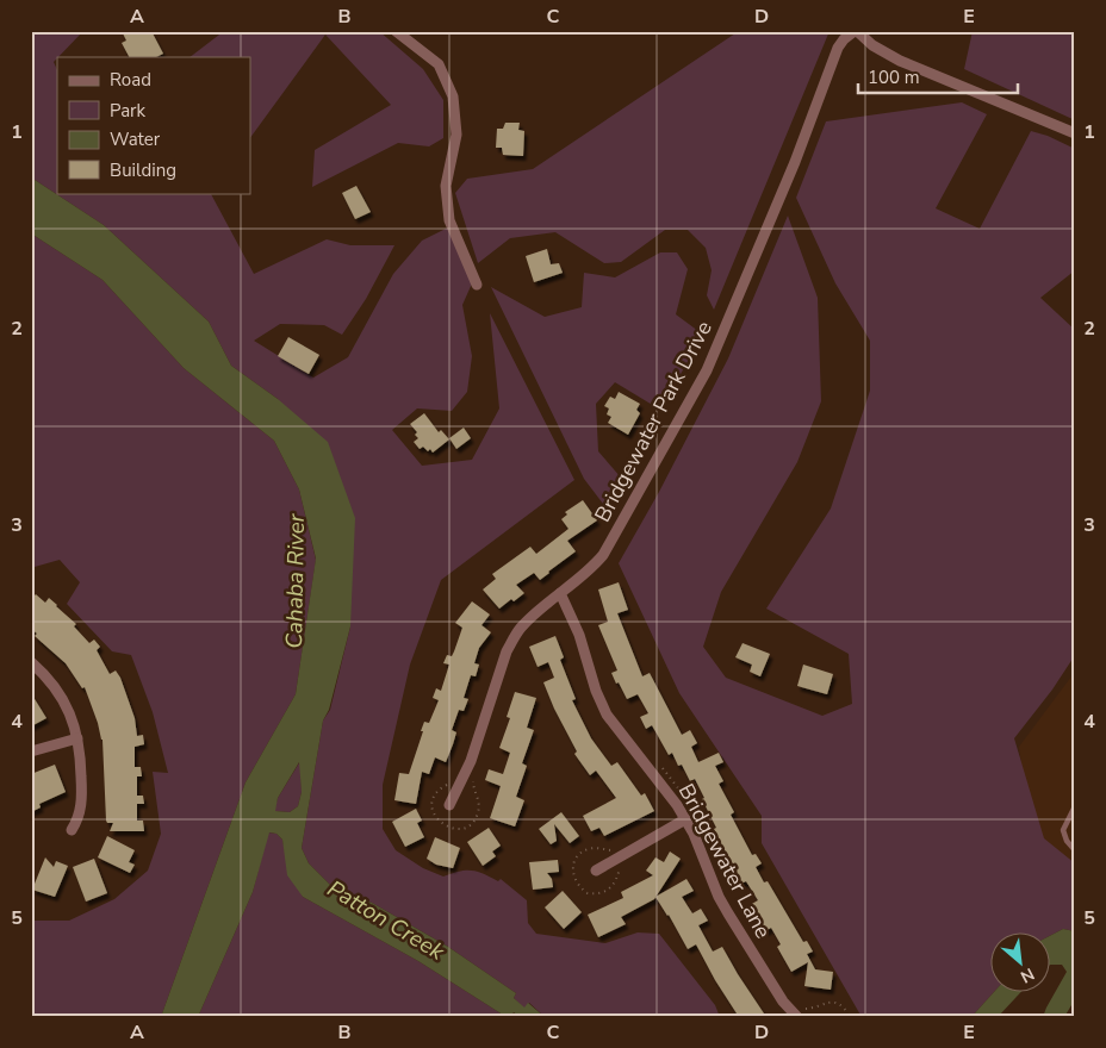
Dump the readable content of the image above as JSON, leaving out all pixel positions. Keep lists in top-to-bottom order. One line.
{"streets":{"street":["Bridgewater Park Drive","Bridgewater Lane"]},"crossings":[["Bridgewater Park Drive","Bridgewater Lane"]],"water":["Cahaba River","Patton Creek"],"legend":["Road","Park","Water","Building"],"scale_bar":"100 m","north":"bottom right","grid":{"columns":["A","B","C","D","E"],"rows":["1","2","3","4","5"]}}
